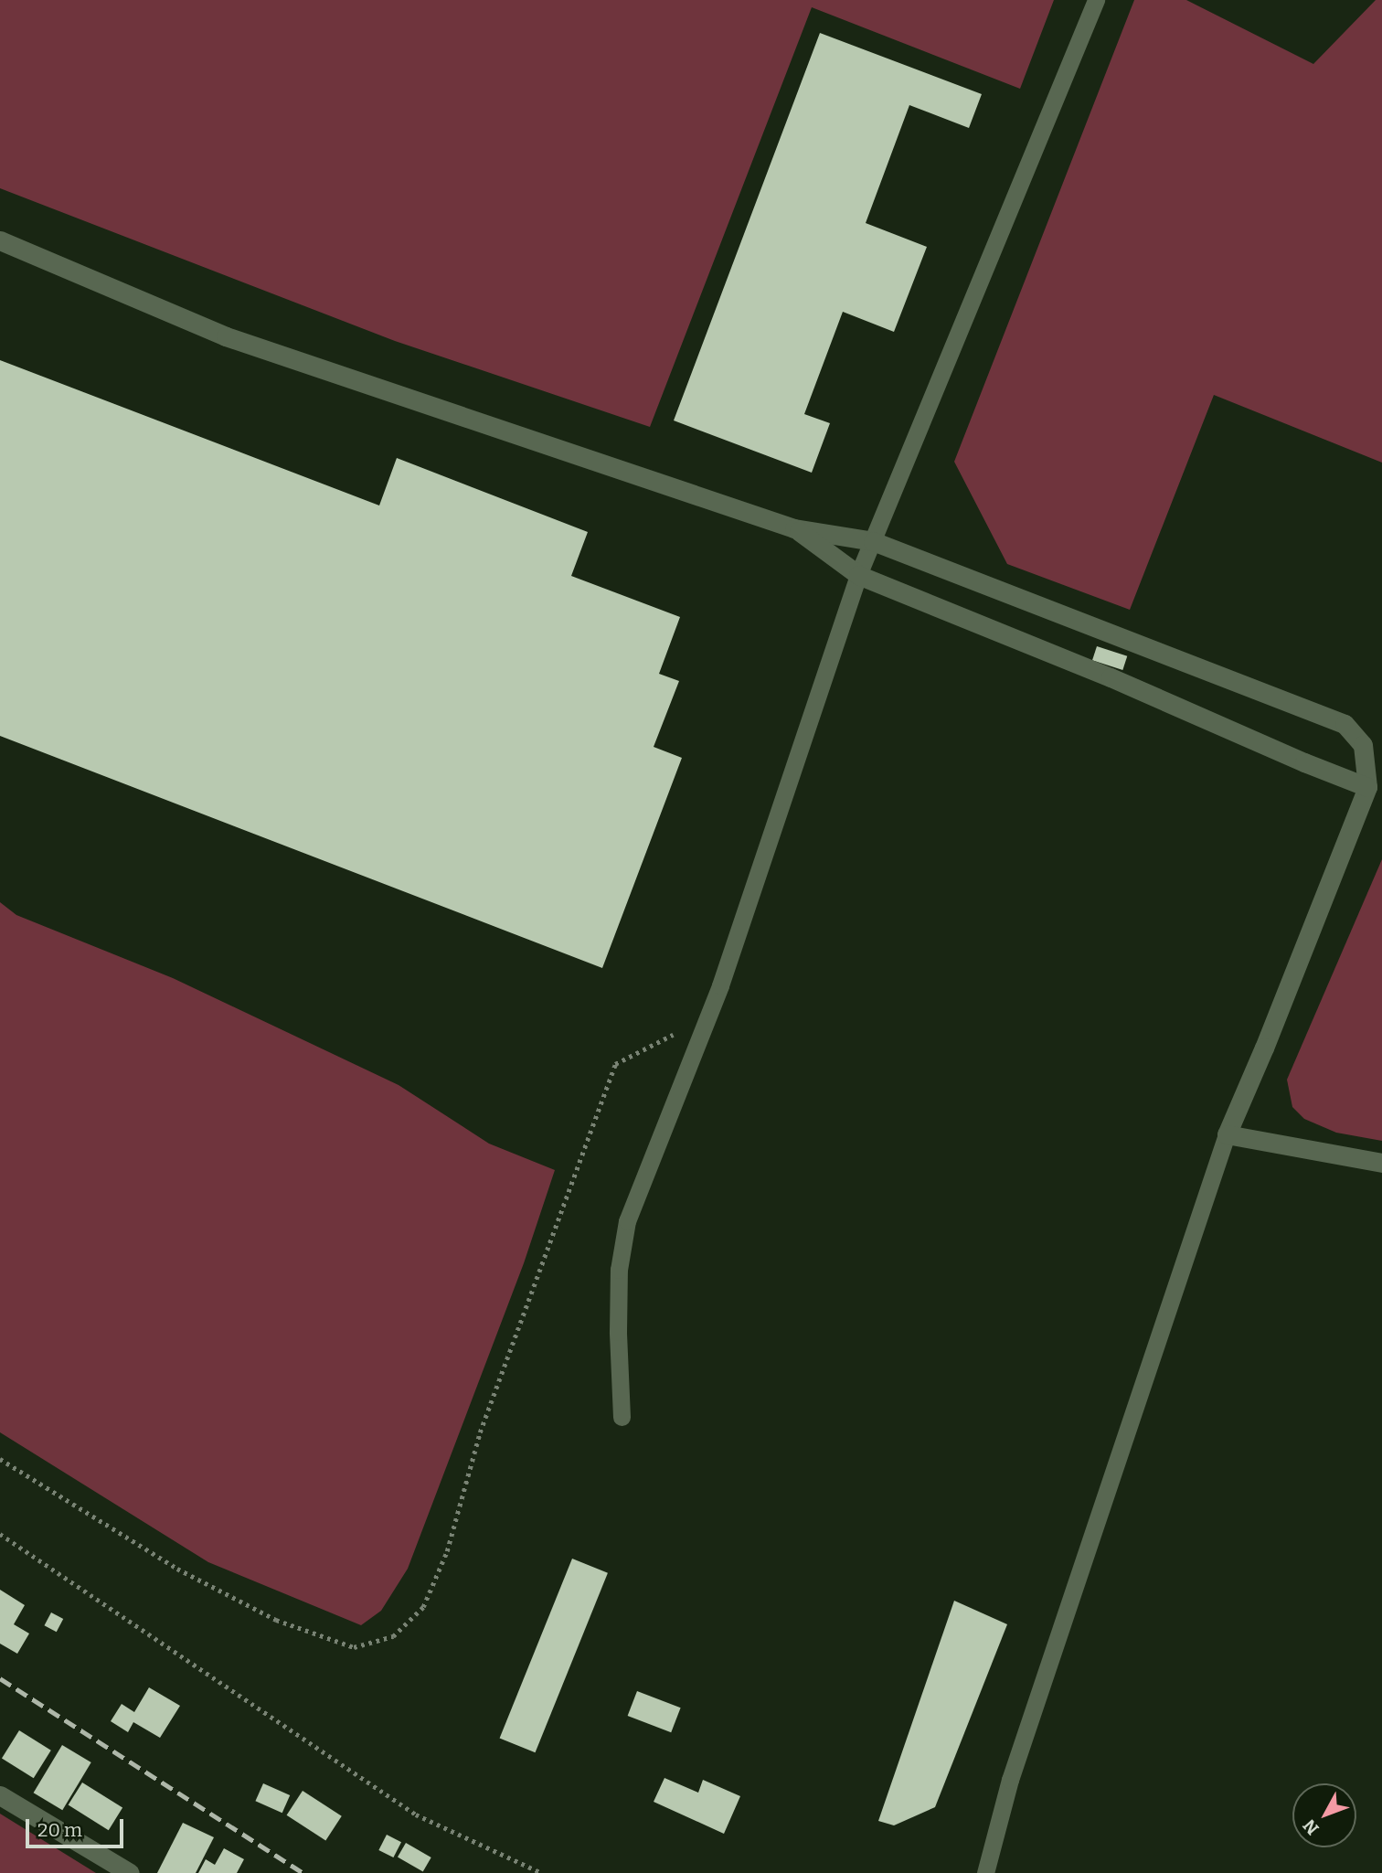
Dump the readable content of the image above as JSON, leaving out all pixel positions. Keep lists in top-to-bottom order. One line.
{"scale_bar":"20 m","north":"bottom left"}
